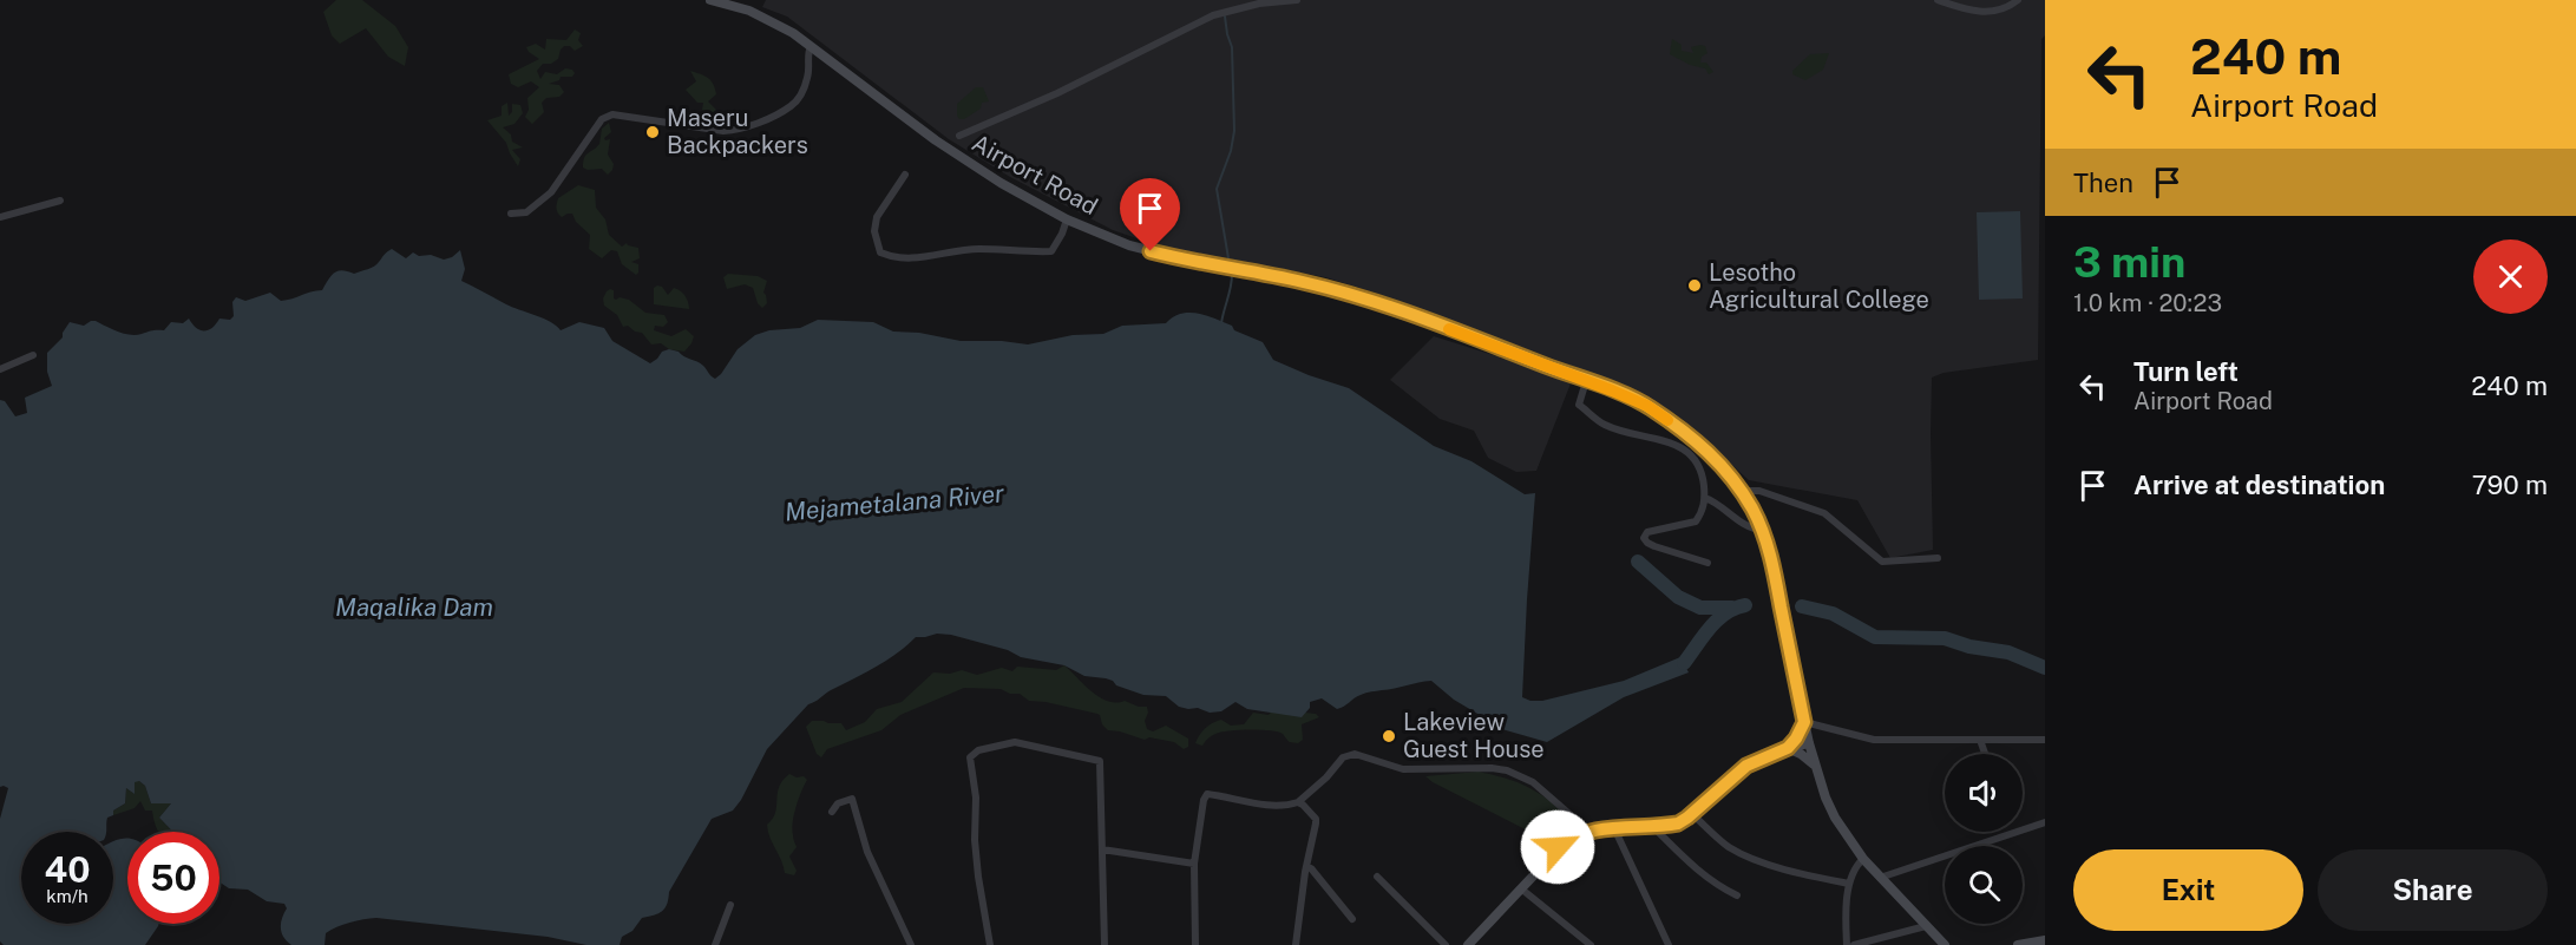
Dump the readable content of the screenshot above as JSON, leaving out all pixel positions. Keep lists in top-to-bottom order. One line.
{"streets":{"main road":["Airport Road"]},"water":["Mejametalana River","Maqalika Dam"],"places":["Maseru Backpackers","Lesotho Agricultural College","Lakeview Guest House"],"page":{"turn":["240 m","Airport Road"],"then":"Then","heading":["3 min","1.0 km · 20:23"],"list":[{"name":"Turn left","note":"Airport Road","value":"240 m"},{"name":"Arrive at destination","value":"790 m"}],"speed":"40 km/h","limit":"50","buttons":["Exit","Share"]}}
